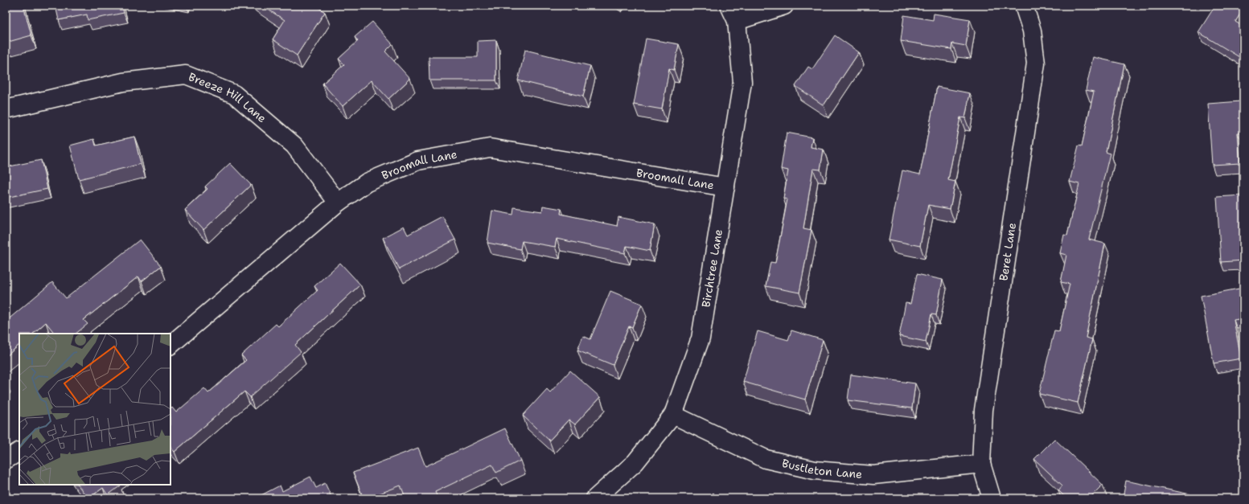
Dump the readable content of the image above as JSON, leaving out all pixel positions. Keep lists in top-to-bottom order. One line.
{"streets":{"street":["Breeze Hill Lane","Broomall Lane","Beret Lane","Birchtree Lane","Bustleton Lane"]},"crossings":[["Breeze Hill Lane","Broomall Lane"],["Broomall Lane","Birchtree Lane"],["Beret Lane","Bustleton Lane"],["Birchtree Lane","Bustleton Lane"]]}
